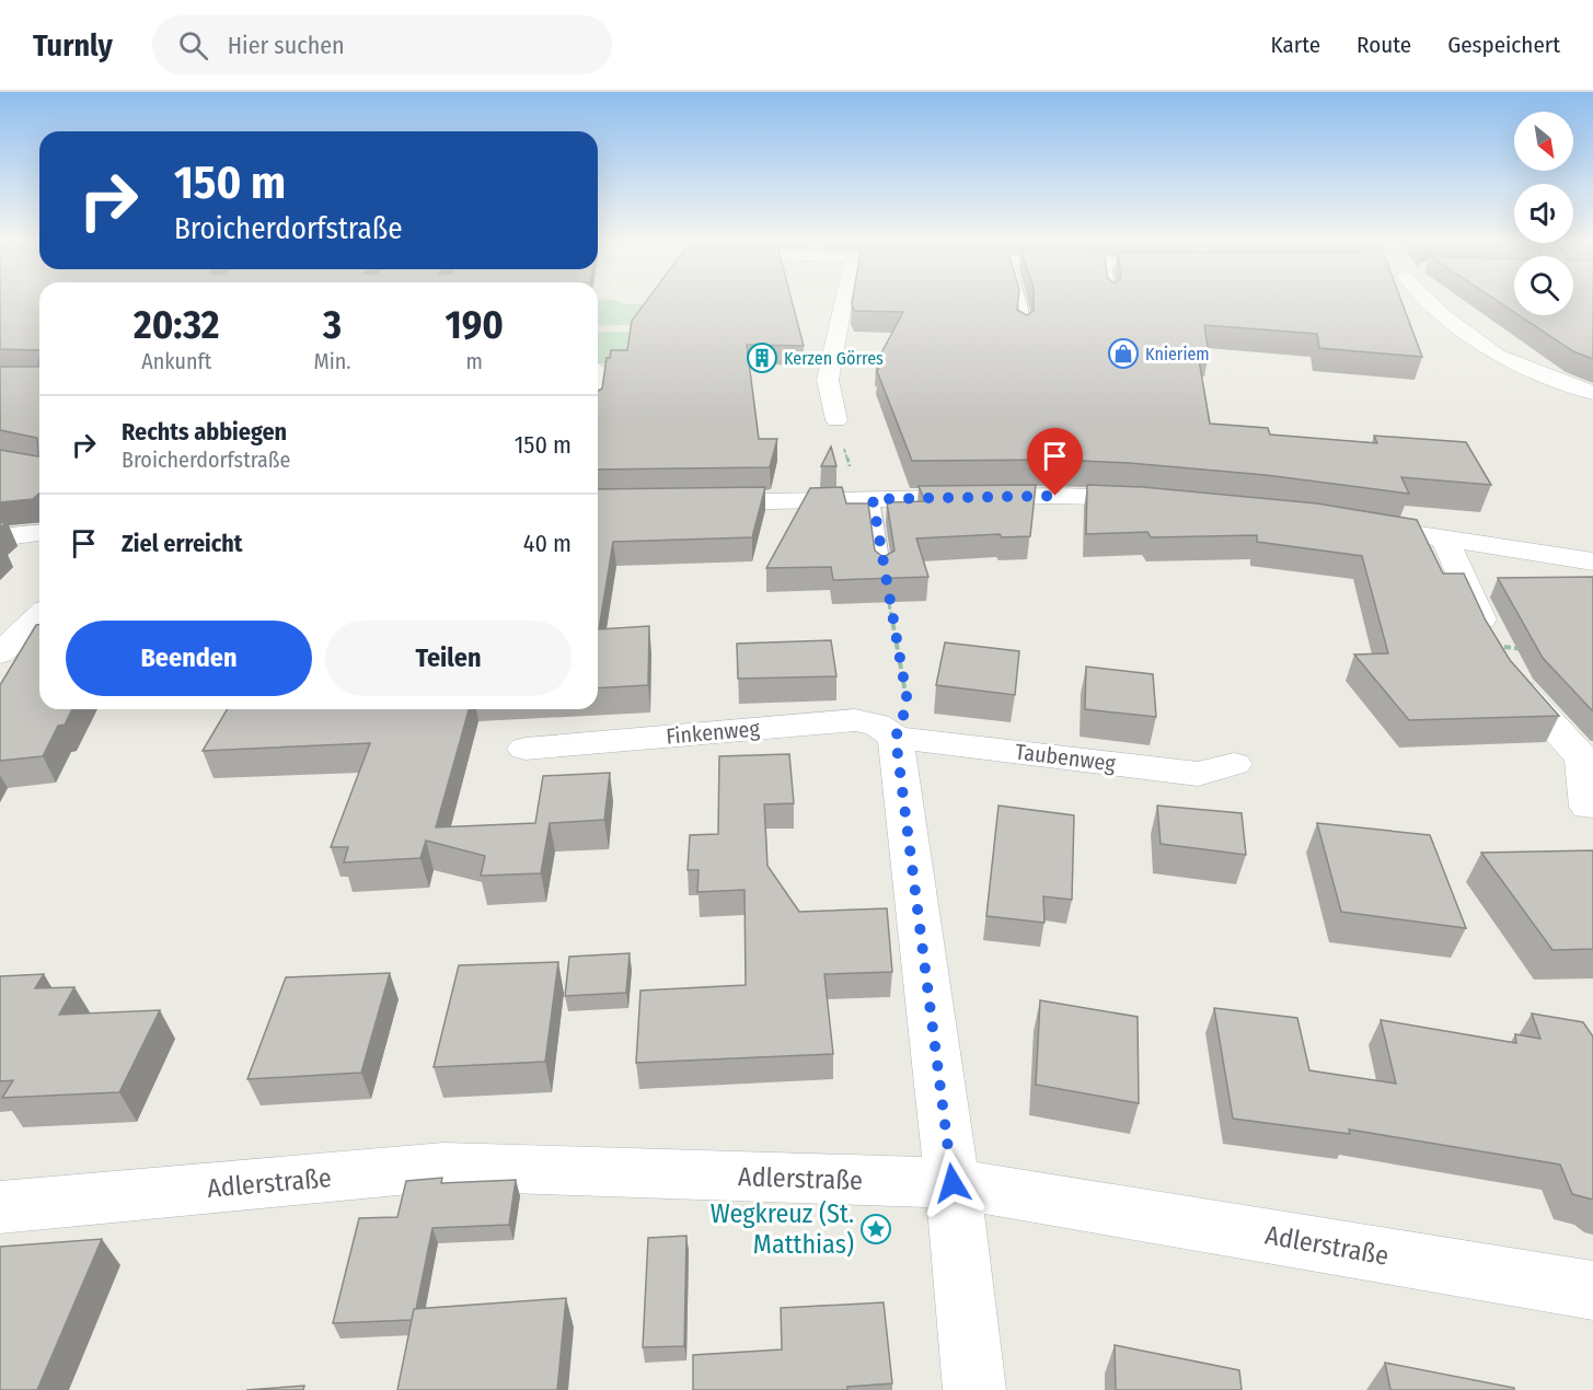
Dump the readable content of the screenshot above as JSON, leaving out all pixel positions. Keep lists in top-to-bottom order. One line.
{"streets":{"street":["Finkenweg","Taubenweg","Adlerstraße"]},"crossings":[["Finkenweg","Taubenweg"]],"places":{"shop":["Knieriem"],"building":["Kerzen Görres"],"place":["Wegkreuz (St. Matthias)"]},"north":"bottom right","page":{"header":"Turnly","search":"Hier suchen","nav":["Karte","Route","Gespeichert"],"turn":["150 m","Broicherdorfstraße"],"eta":["20:32","Ankunft","3","Min.","190","m"],"list":[{"name":"Rechts abbiegen","note":"Broicherdorfstraße","value":"150 m"},{"name":"Ziel erreicht","value":"40 m"}],"buttons":["Beenden","Teilen"]}}
